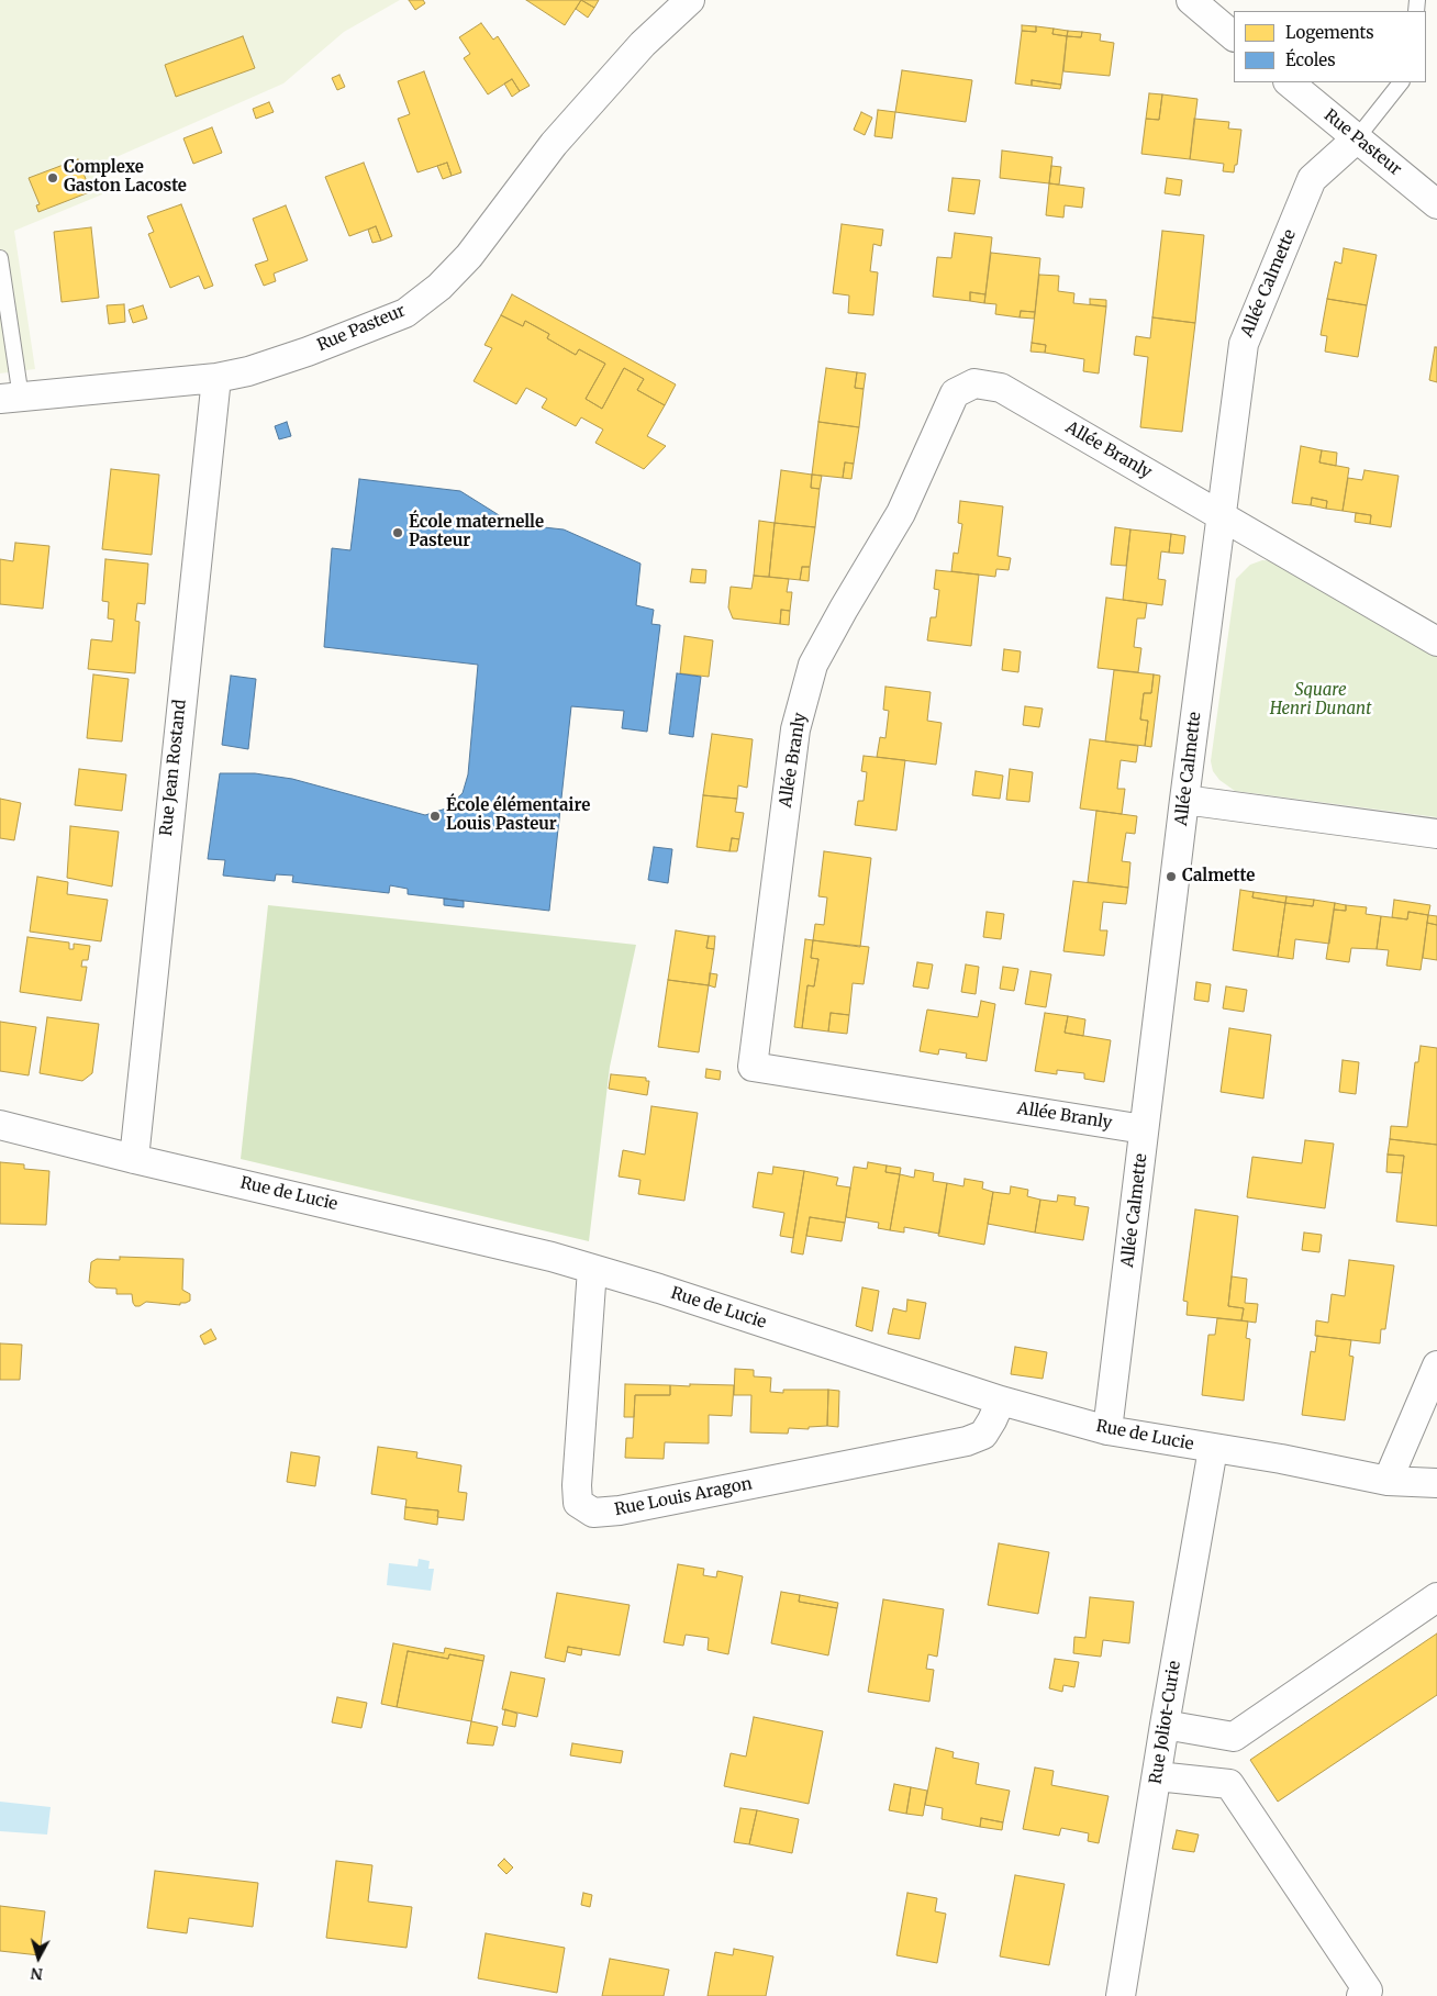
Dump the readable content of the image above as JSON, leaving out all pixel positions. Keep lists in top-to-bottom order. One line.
{"streets":{"street":["Rue Pasteur","Allée Calmette","Allée Branly","Rue Jean Rostand","Rue de Lucie","Rue Louis Aragon","Rue Joliot-Curie"]},"crossings":[["Rue Pasteur","Allée Calmette"],["Rue Pasteur","Rue Jean Rostand"],["Allée Calmette","Allée Branly"],["Allée Calmette","Rue de Lucie"],["Rue Jean Rostand","Rue de Lucie"],["Rue de Lucie","Rue Louis Aragon"],["Rue de Lucie","Rue Joliot-Curie"]],"parks":["Square Henri Dunant"],"places":["Complexe Gaston Lacoste","École maternelle Pasteur","École élémentaire Louis Pasteur","Calmette"],"legend":["Logements","Écoles"],"north":"bottom"}
